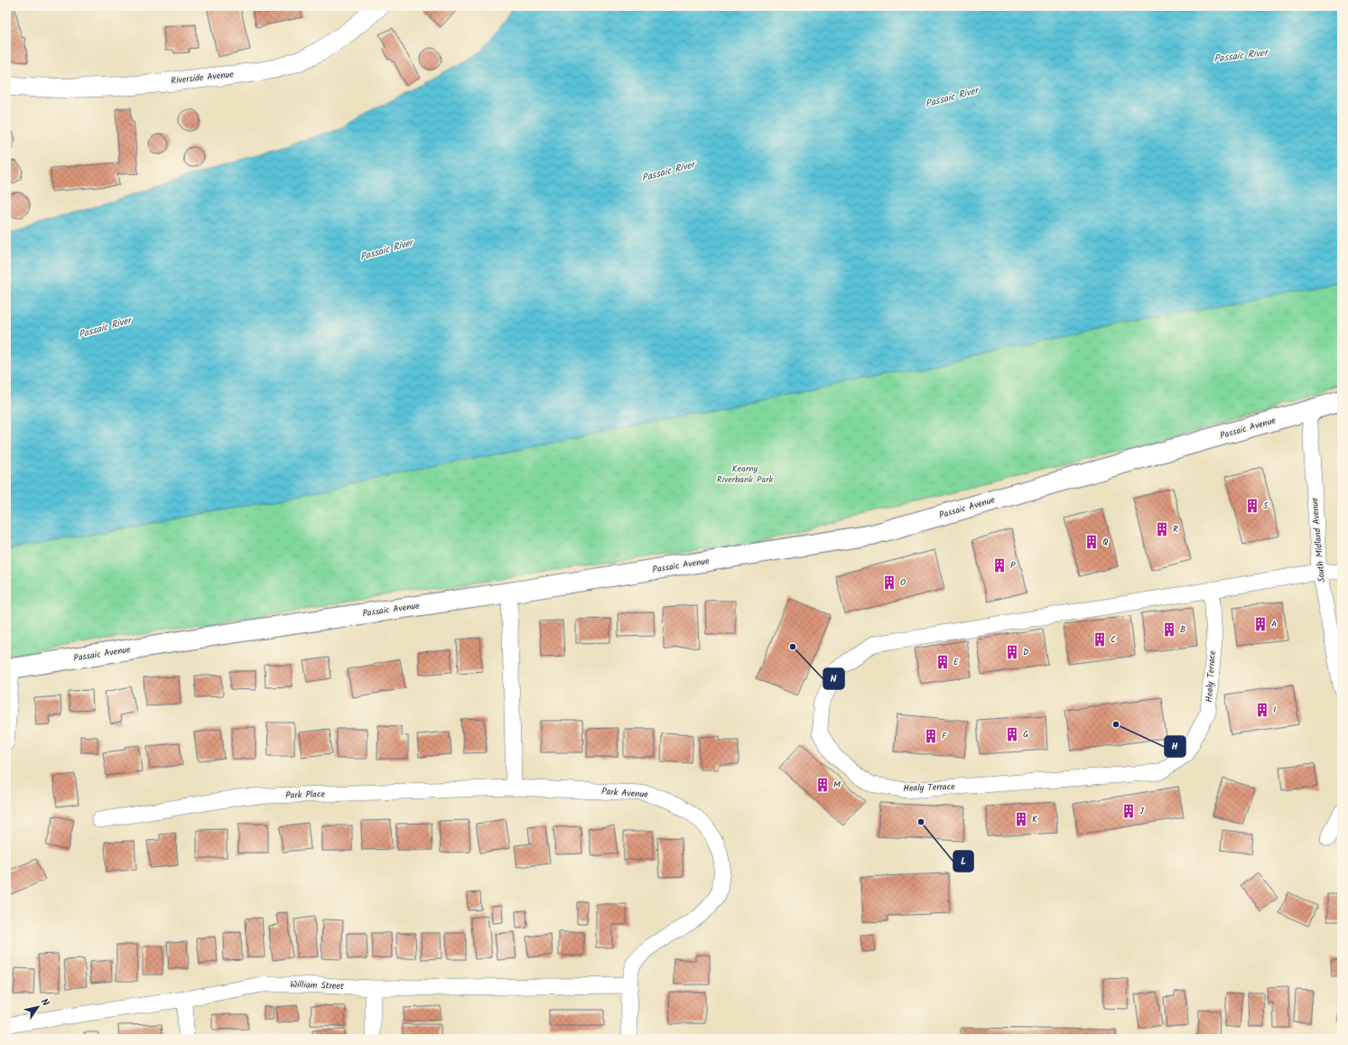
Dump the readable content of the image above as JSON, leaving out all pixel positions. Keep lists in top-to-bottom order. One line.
{"streets":{"main road":["Passaic Avenue"],"street":["Riverside Avenue","South Midland Avenue","Healy Terrace","Park Avenue","Park Place","William Street"]},"crossings":[["Passaic Avenue","South Midland Avenue"],["South Midland Avenue","Healy Terrace"],["Park Avenue","Park Place"],["Park Avenue","William Street"]],"water":["Passaic River"],"parks":["Kearny Riverbank Park"],"places":{"building":["S","R","Q","P","O","A","B","C","D","E","I","G","F","M","J","K"],"other":["N","H","L"]},"north":"top right"}
